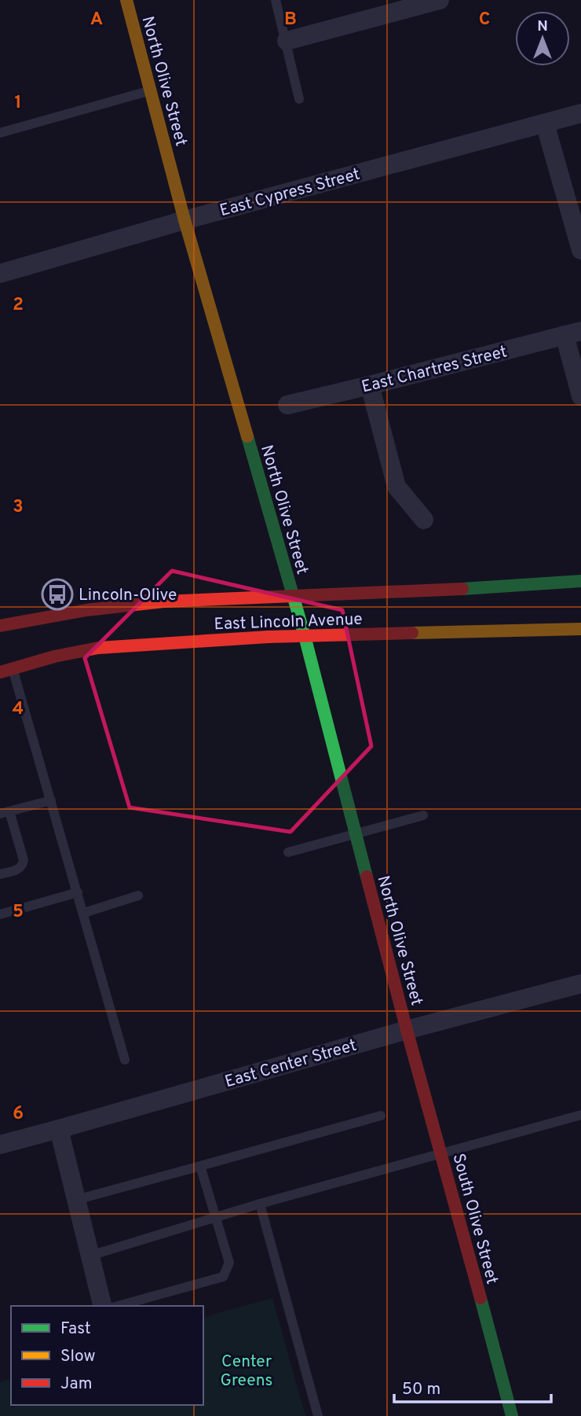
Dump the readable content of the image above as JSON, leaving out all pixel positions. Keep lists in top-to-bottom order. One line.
{"streets":{"street":["North Olive Street","East Cypress Street","East Chartres Street","East Lincoln Avenue","East Center Street","South Olive Street"]},"crossings":[["North Olive Street","East Cypress Street"],["North Olive Street","East Lincoln Avenue"],["North Olive Street","East Center Street"],["North Olive Street","South Olive Street"],["East Center Street","South Olive Street"]],"parks":["Center Greens"],"places":{"bus stop":["Lincoln-Olive"]},"legend":["Fast","Slow","Jam"],"scale_bar":"50 m","north":"top","grid":{"columns":["A","B","C"],"rows":["1","2","3","4","5","6"]}}
